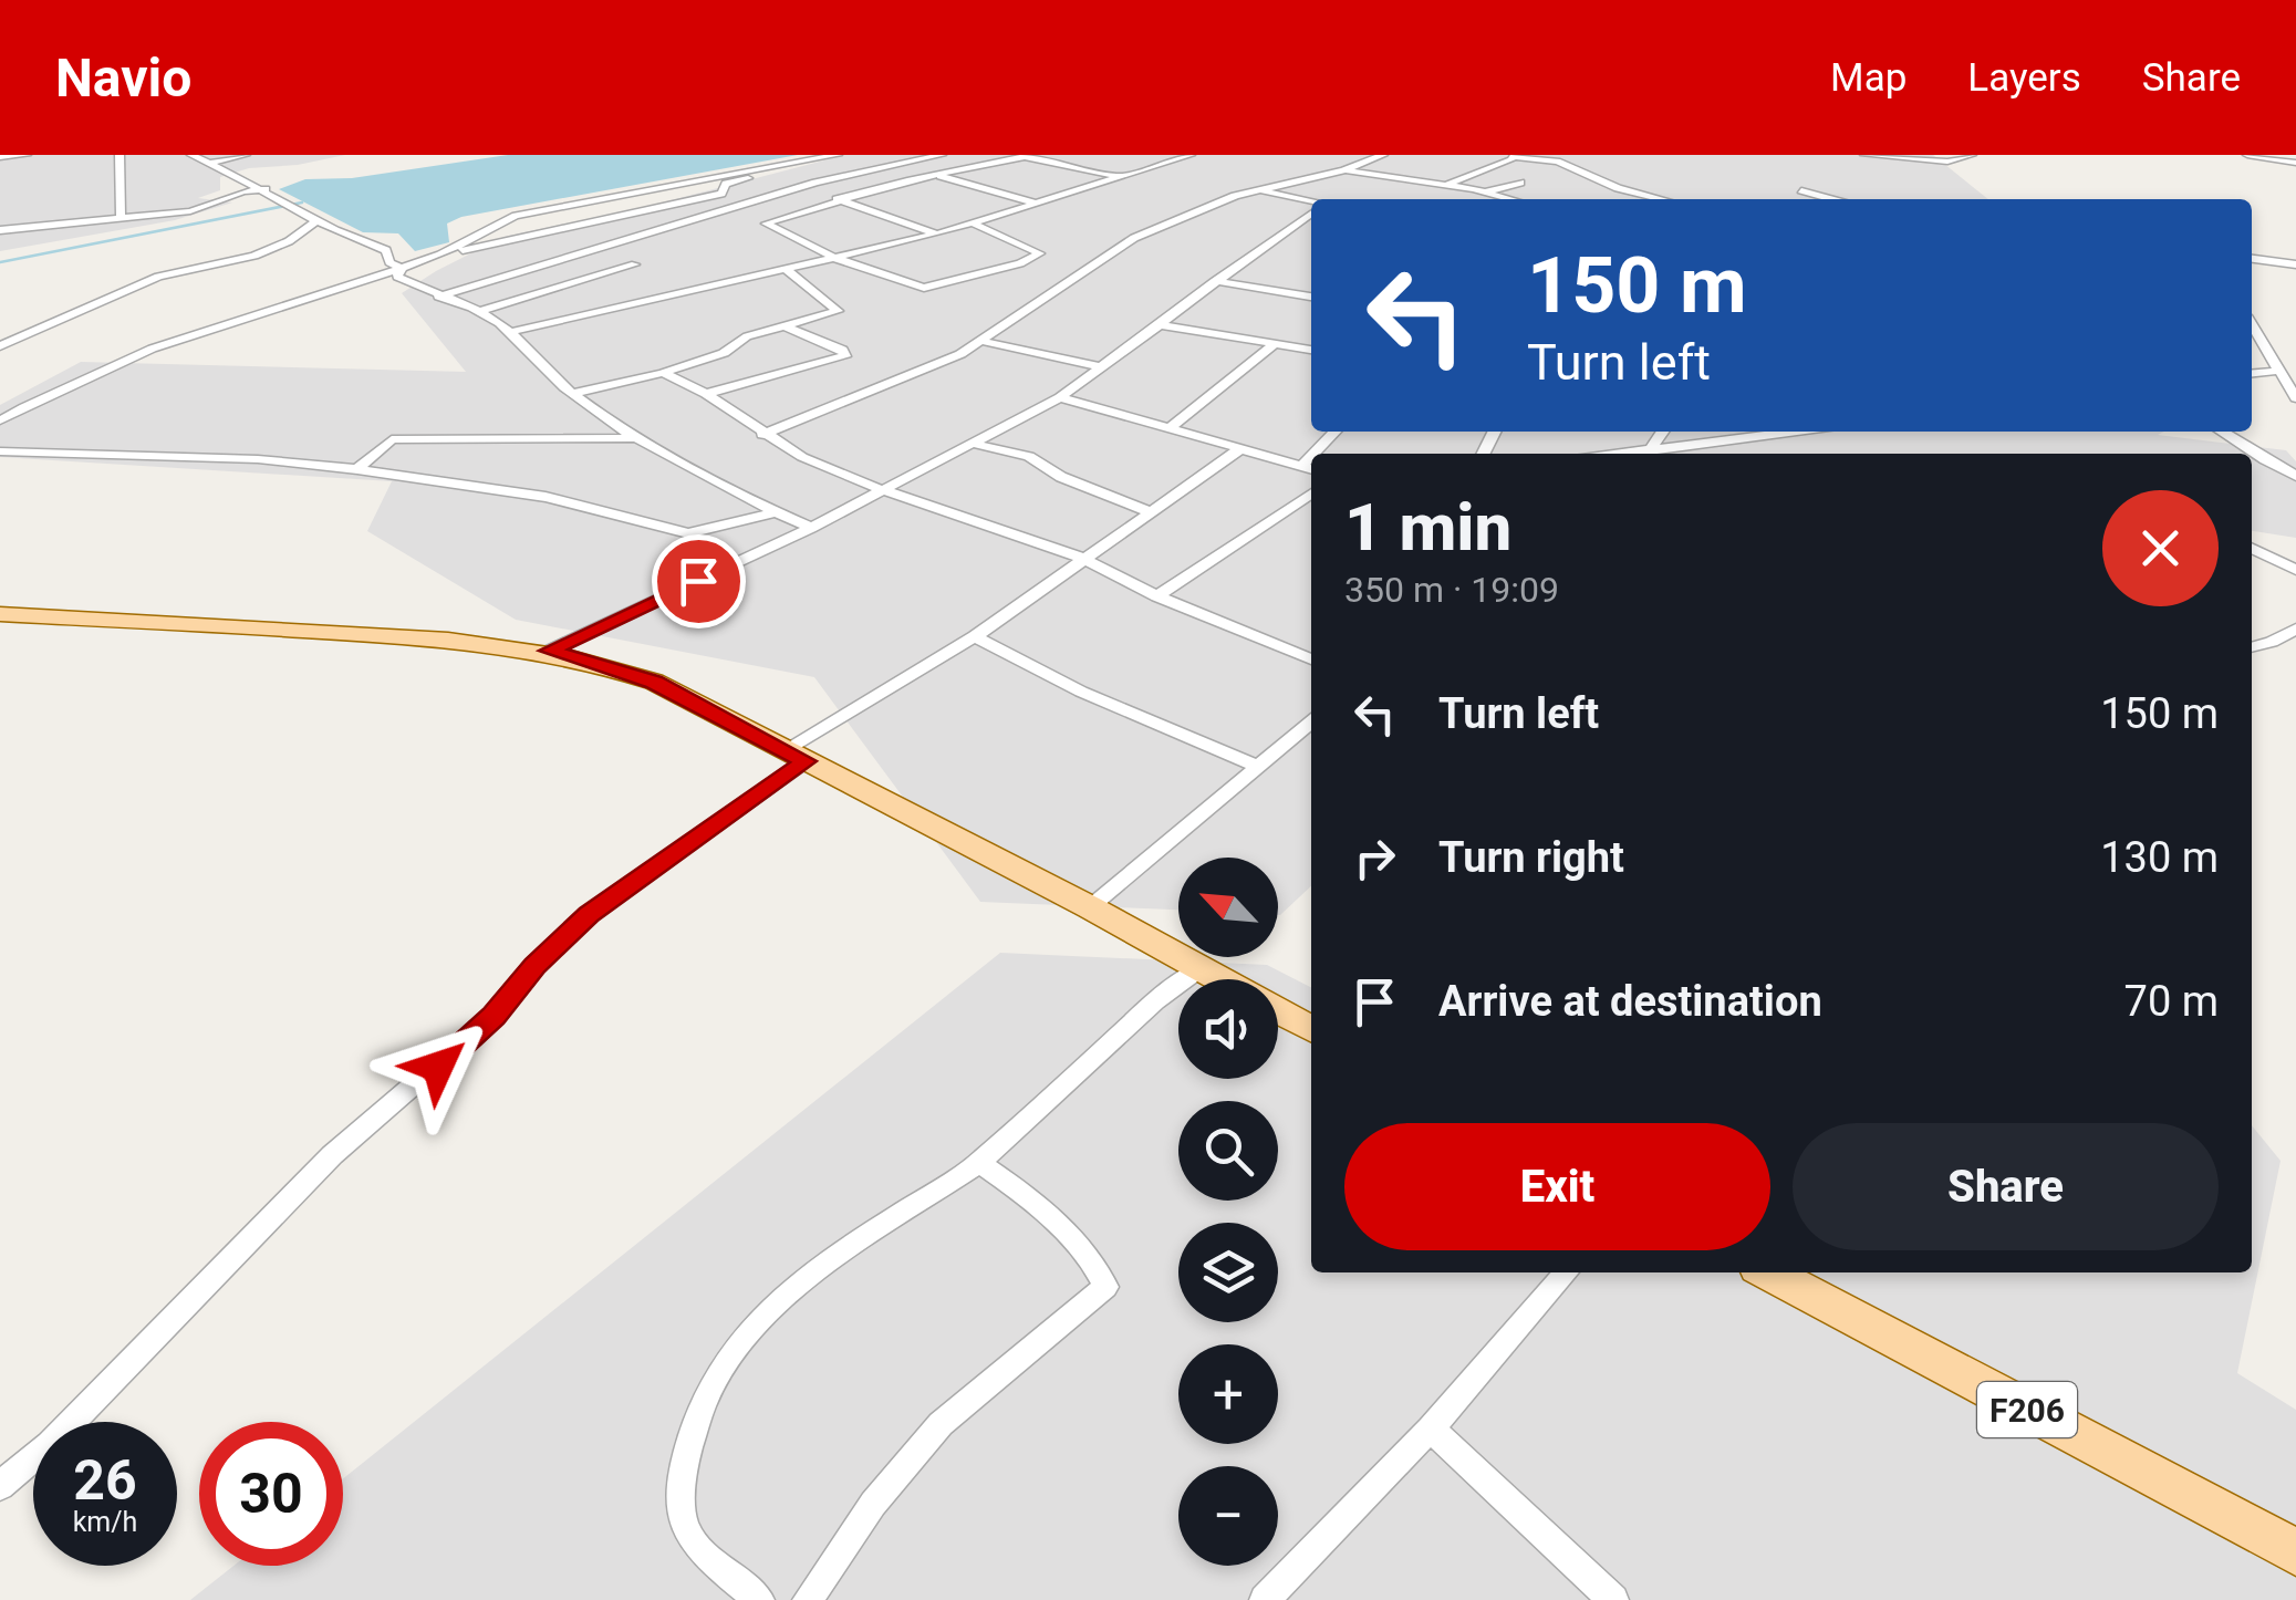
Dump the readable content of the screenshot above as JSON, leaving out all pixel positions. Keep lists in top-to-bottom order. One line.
{"streets":{"main road":["F206"]},"north":"top left","page":{"header":"Navio","nav":["Map","Layers","Share"],"turn":["150 m","Turn left"],"heading":["1 min","350 m · 19:09"],"list":[{"name":"Turn left","value":"150 m"},{"name":"Turn right","value":"130 m"},{"name":"Arrive at destination","value":"70 m"}],"map_buttons":["+","−"],"buttons":["Exit","Share"],"speed":"26 km/h","limit":"30"}}
